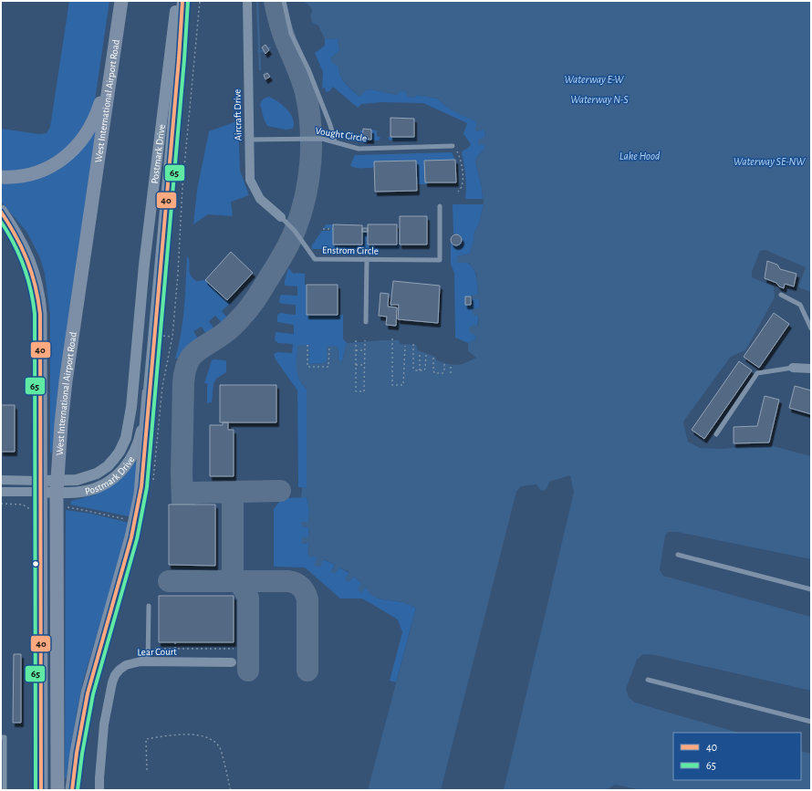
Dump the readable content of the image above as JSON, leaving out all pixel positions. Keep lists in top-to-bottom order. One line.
{"streets":{"main road":["West International Airport Road"],"street":["Aircraft Drive","Postmark Drive","Lear Court"],"lane":["Vought Circle","Enstrom Circle"]},"crossings":[["West International Airport Road","Postmark Drive"],["Aircraft Drive","Vought Circle"],["Aircraft Drive","Enstrom Circle"]],"water":["Waterway E-W","Waterway N-S","Lake Hood","Waterway SE-NW"],"lines":["transit line 40","transit line 65"],"legend":["40","65"]}
